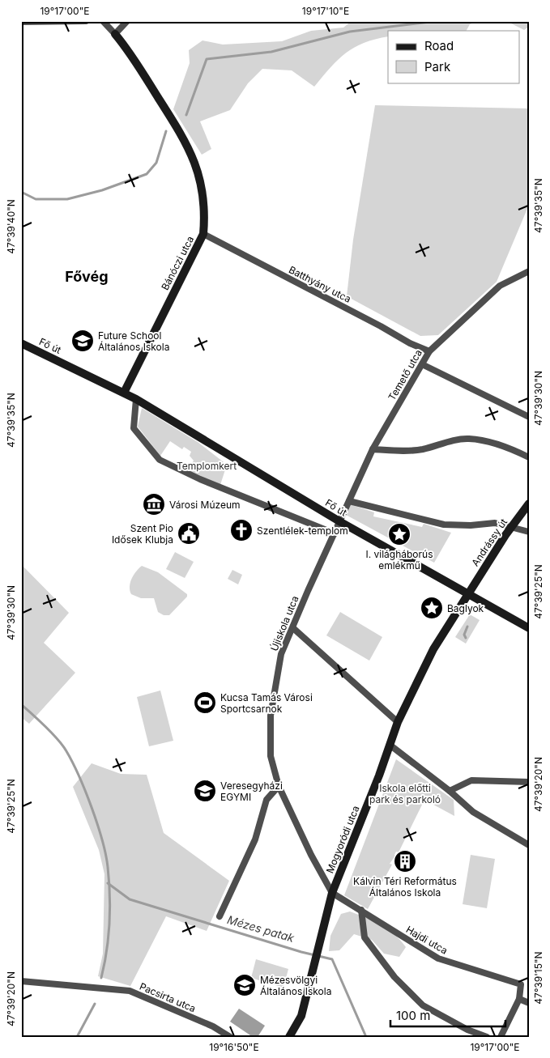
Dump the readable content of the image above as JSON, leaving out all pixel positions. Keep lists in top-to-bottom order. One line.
{"streets":{"main road":["Bánóczi utca","Fő út","Andrássy út","Mogyoródi utca"],"street":["Batthyány utca","Temető utca","Újiskola utca","Hajdi utca","Pacsirta utca"]},"crossings":[["Bánóczi utca","Batthyány utca"],["Bánóczi utca","Fő út"],["Batthyány utca","Temető utca"],["Fő út","Temető utca"],["Fő út","Andrássy út"],["Fő út","Újiskola utca"],["Fő út","Mogyoródi utca"],["Temető utca","Újiskola utca"],["Andrássy út","Mogyoródi utca"],["Újiskola utca","Mogyoródi utca"],["Újiskola utca","Hajdi utca"],["Mogyoródi utca","Hajdi utca"]],"districts":["Fővég"],"water":["Mézes patak"],"parks":["Templomkert","Iskola előtti park és parkoló"],"places":{"school or university":["Future School Általános Iskola","Veresegyházi EGYMI","Mézesvölgyi Általános Iskola"],"museum":["Városi Múzeum"],"church":["Szentlélek-templom"],"public building":["Szent Pio Idősek Klubja"],"place":["I. világháborús emlékmű","Baglyok"],"sports":["Kucsa Tamás Városi Sportcsarnok"],"building":["Kálvin Téri Református Általános Iskola"]},"legend":["Road","Park"],"scale_bar":"100 m","coordinates":["19°17'00\"E","19°17'10\"E","47°39'35\"N","47°39'40\"N","47°39'30\"N","47°39'25\"N","47°39'20\"N","47°39'15\"N","19°16'50\"E"]}
